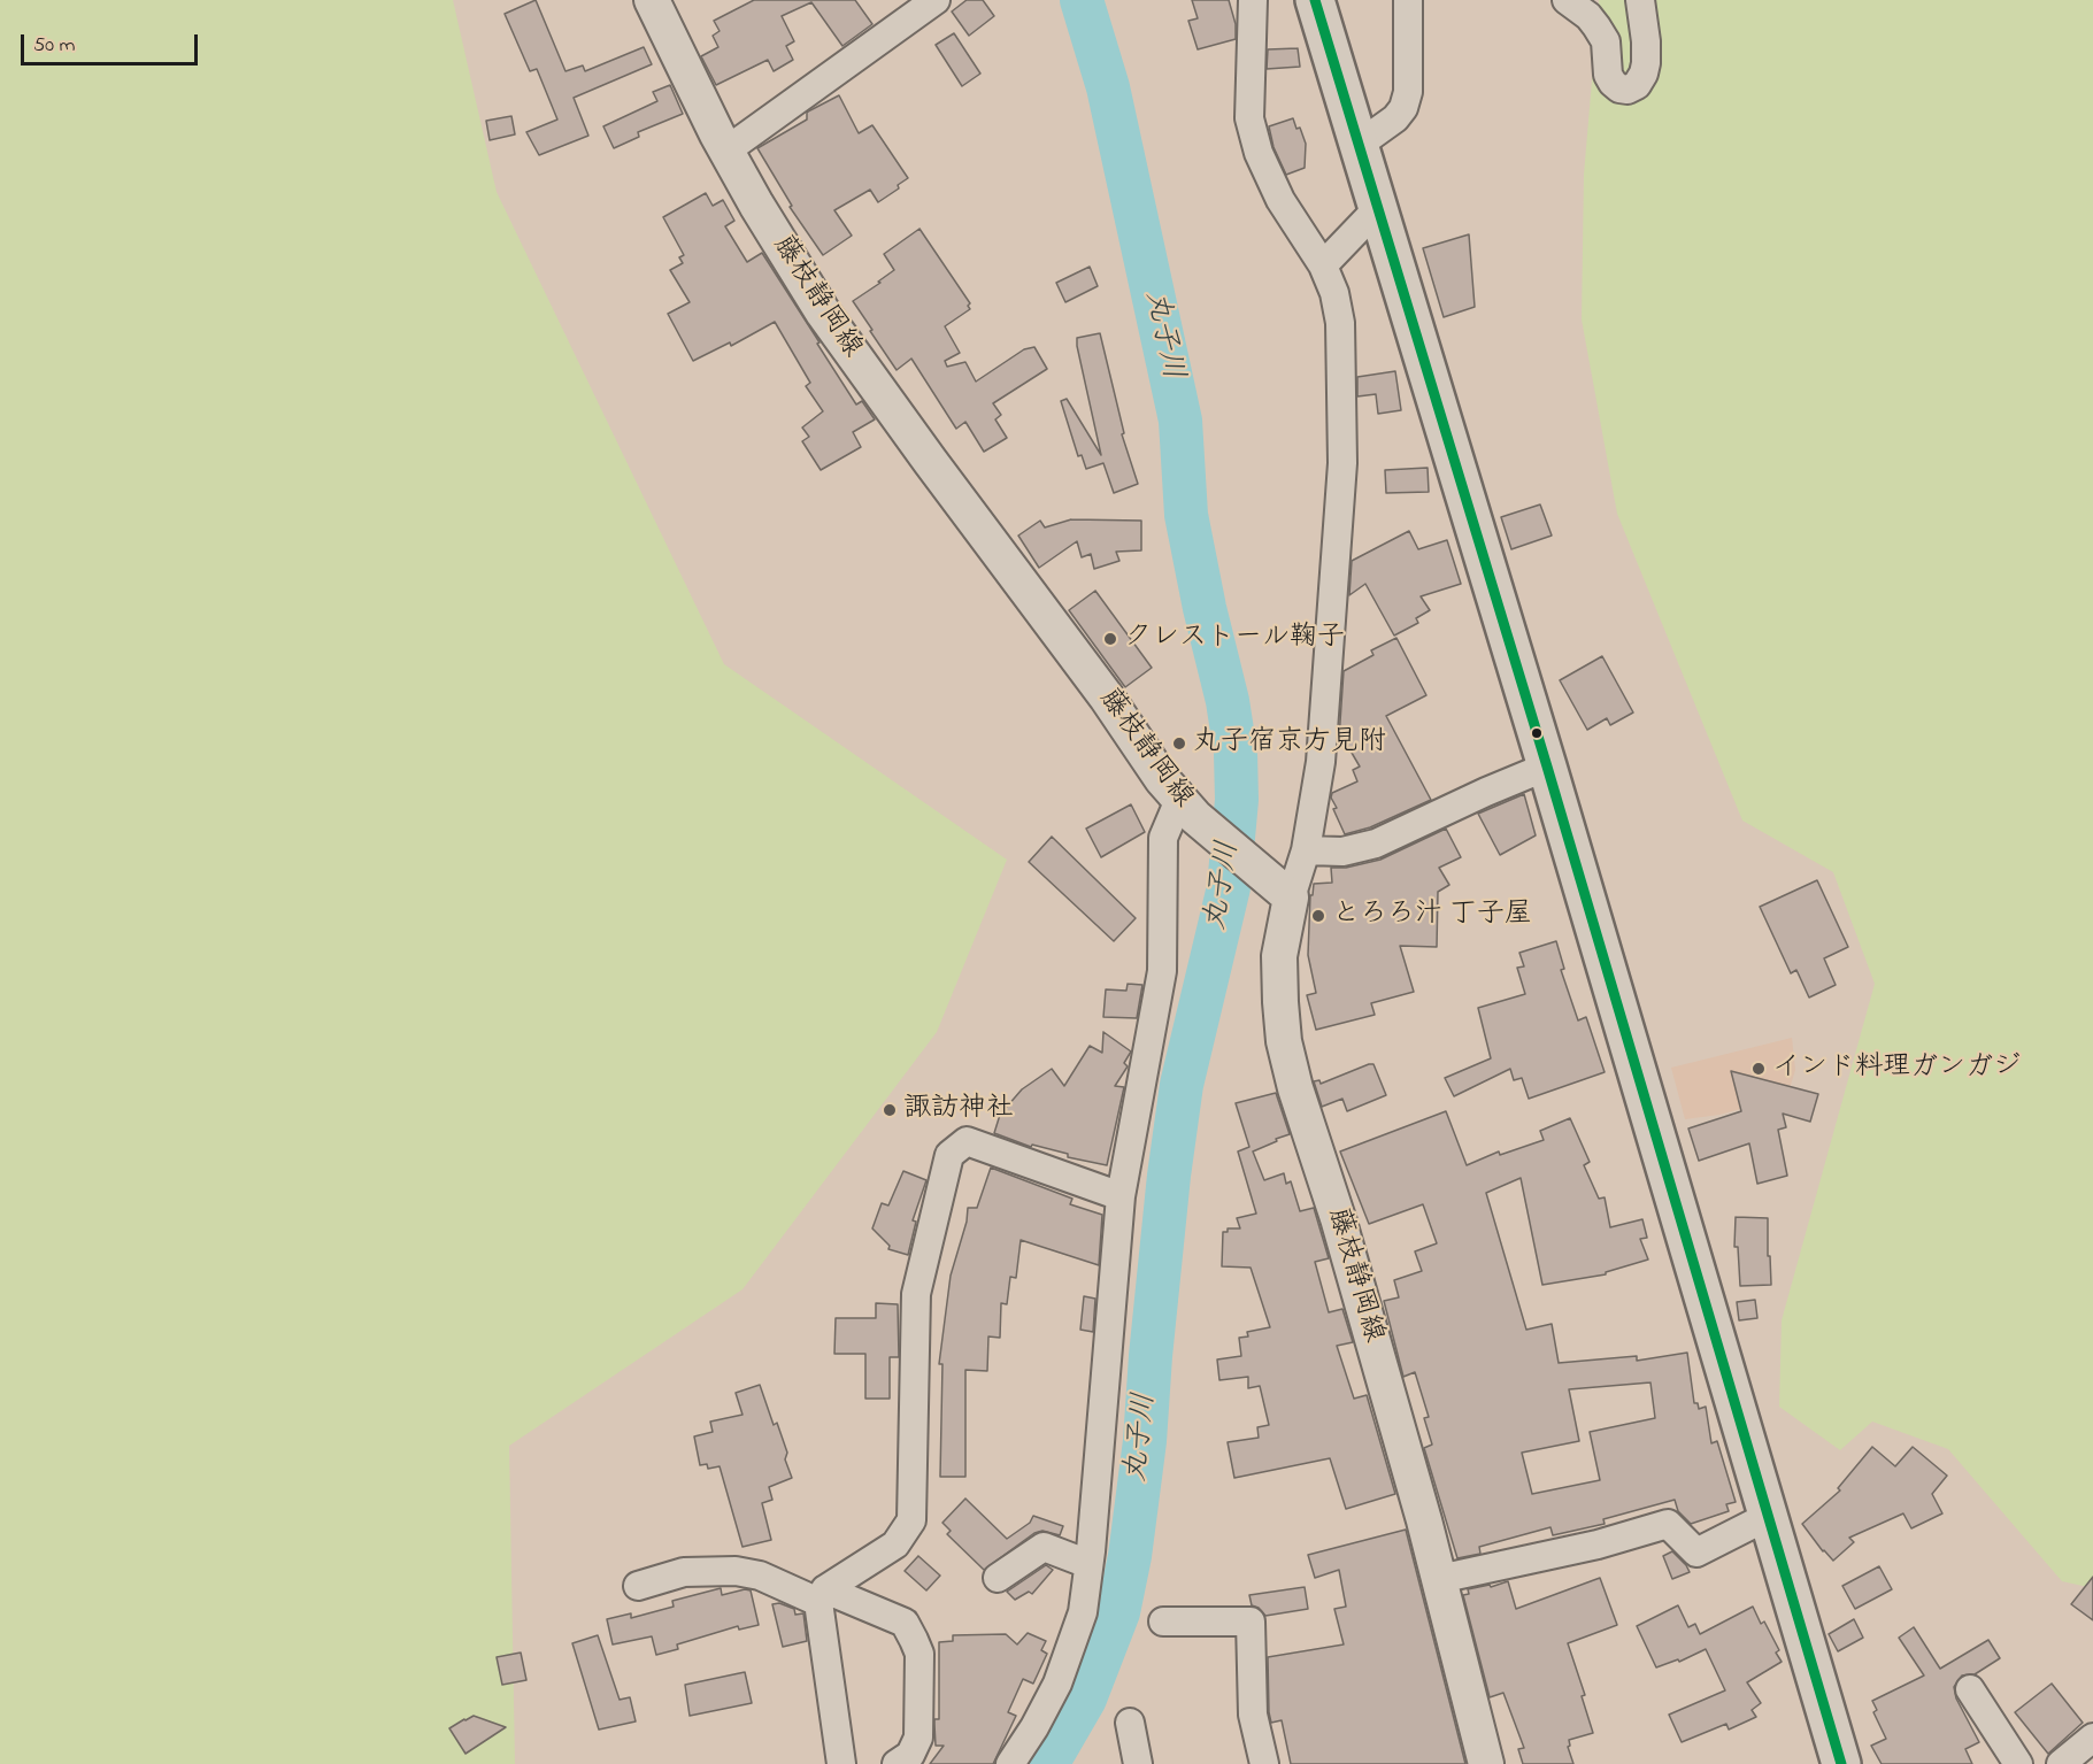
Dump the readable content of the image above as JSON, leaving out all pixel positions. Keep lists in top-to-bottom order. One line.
{"streets":{"main road":["藤枝静岡線"]},"water":["丸子川"],"places":["クレストール鞠子","丸子宿京方見附","とろろ汁 丁子屋","インド料理ガンガジ","諏訪神社"],"scale_bar":"50 m"}
